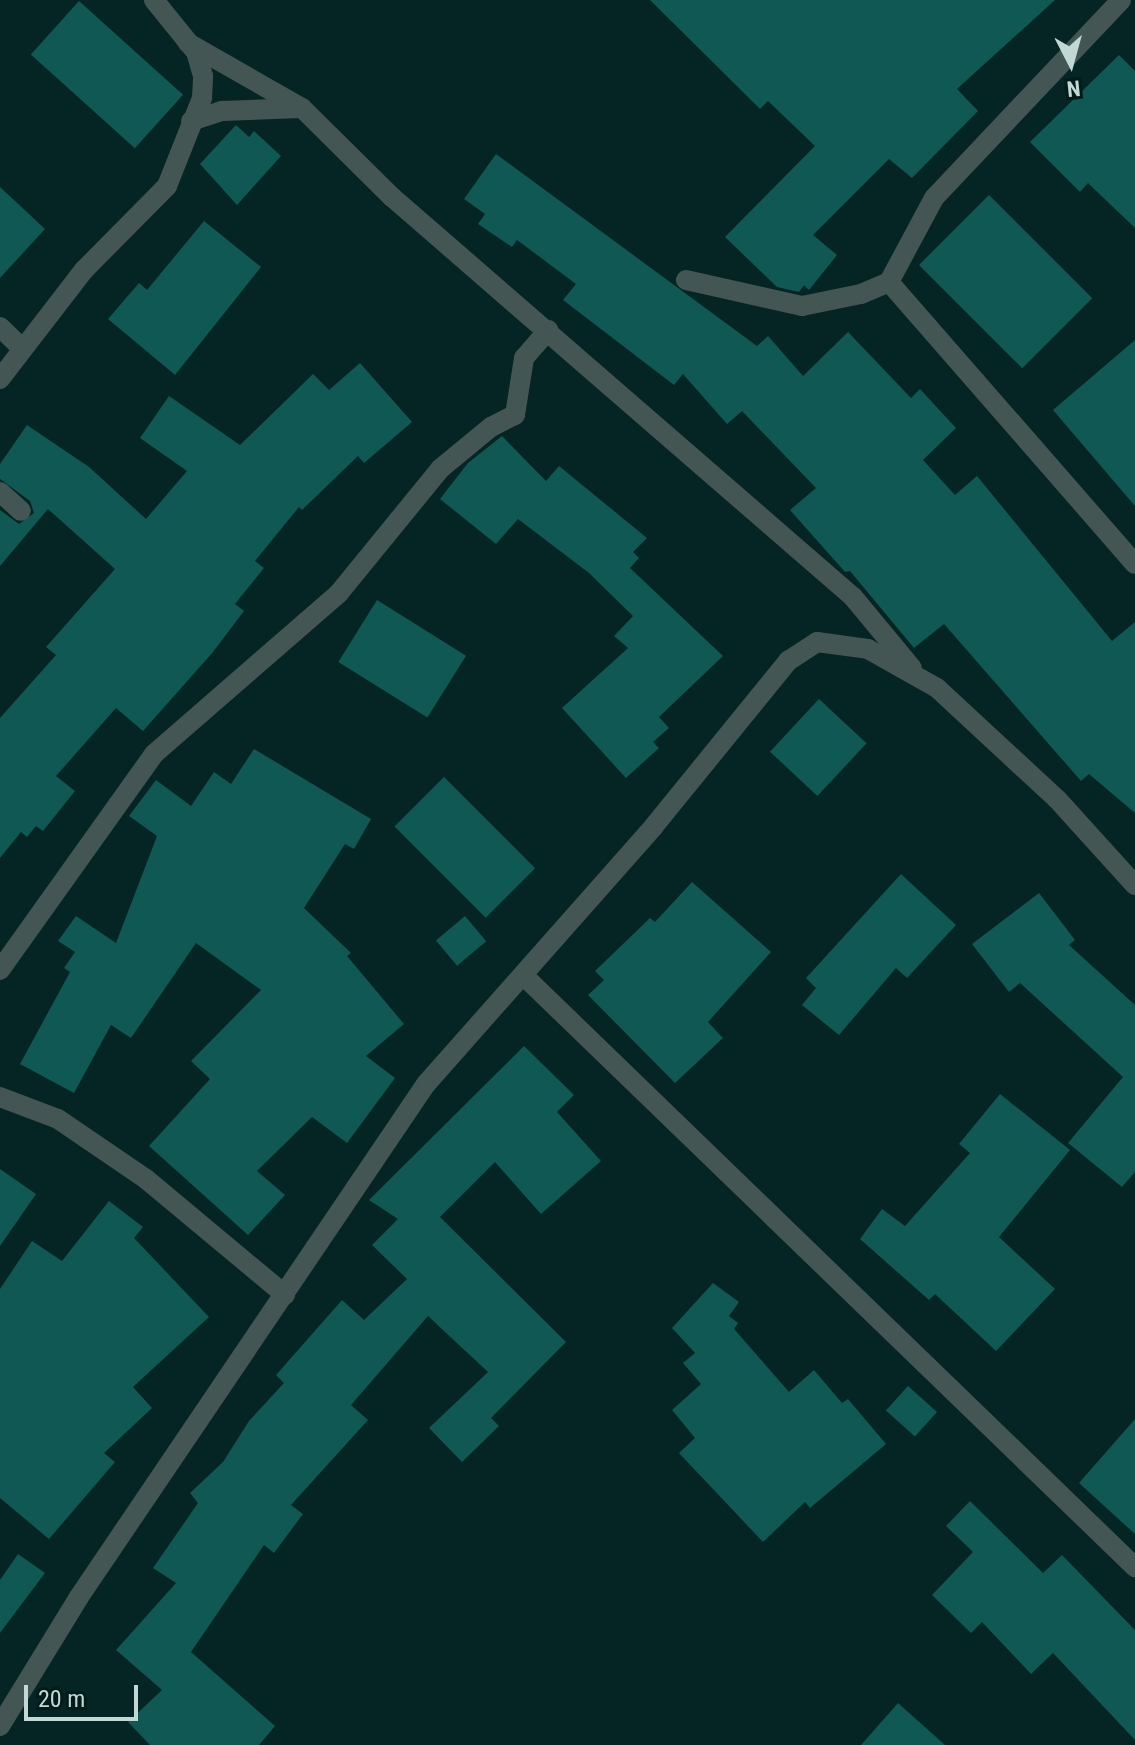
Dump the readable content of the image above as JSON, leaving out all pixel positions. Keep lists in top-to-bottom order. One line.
{"scale_bar":"20 m","north":"bottom"}
